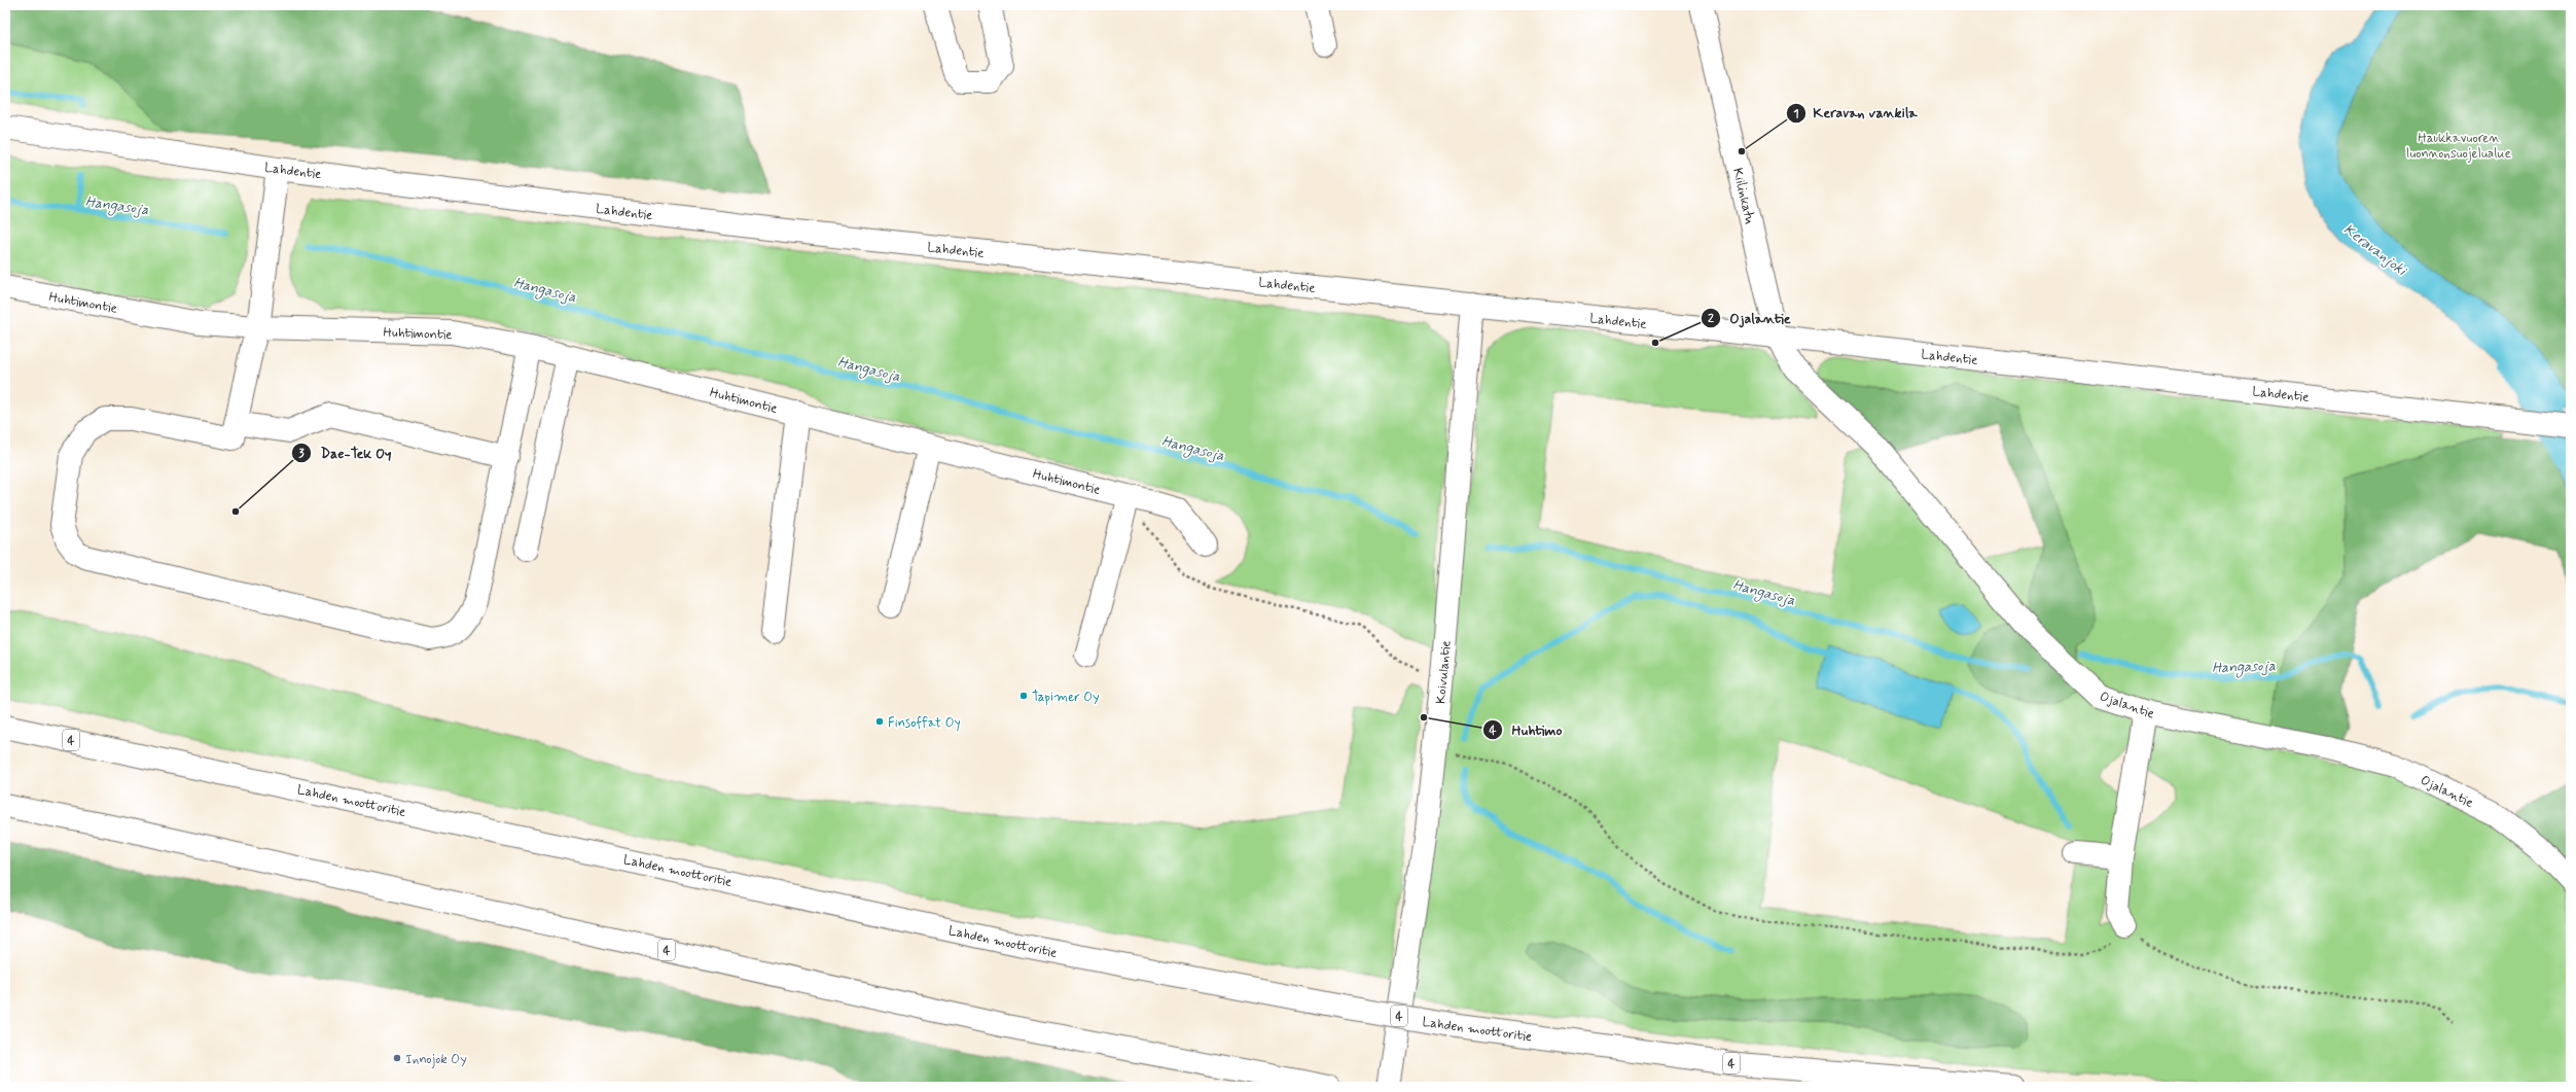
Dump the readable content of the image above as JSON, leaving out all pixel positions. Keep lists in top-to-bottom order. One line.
{"streets":{"main road":["Lahdentie","Kiilinkatu","Huhtimontie","Koivulantie","Ojalantie","4","Lahden moottoritie"]},"crossings":[["Lahdentie","Kiilinkatu"],["Lahdentie","Koivulantie"],["Lahdentie","Ojalantie"],["Kiilinkatu","Ojalantie"]],"water":["Hangasoja","Keravanjoki"],"parks":["Haukkavuoren luonnonsuojelualue"],"places":["Keravan vankila","Ojalantie","Dae-Tek Oy","Tapimer Oy","Huhtimo","Finsoffat Oy","Innojok Oy"]}
